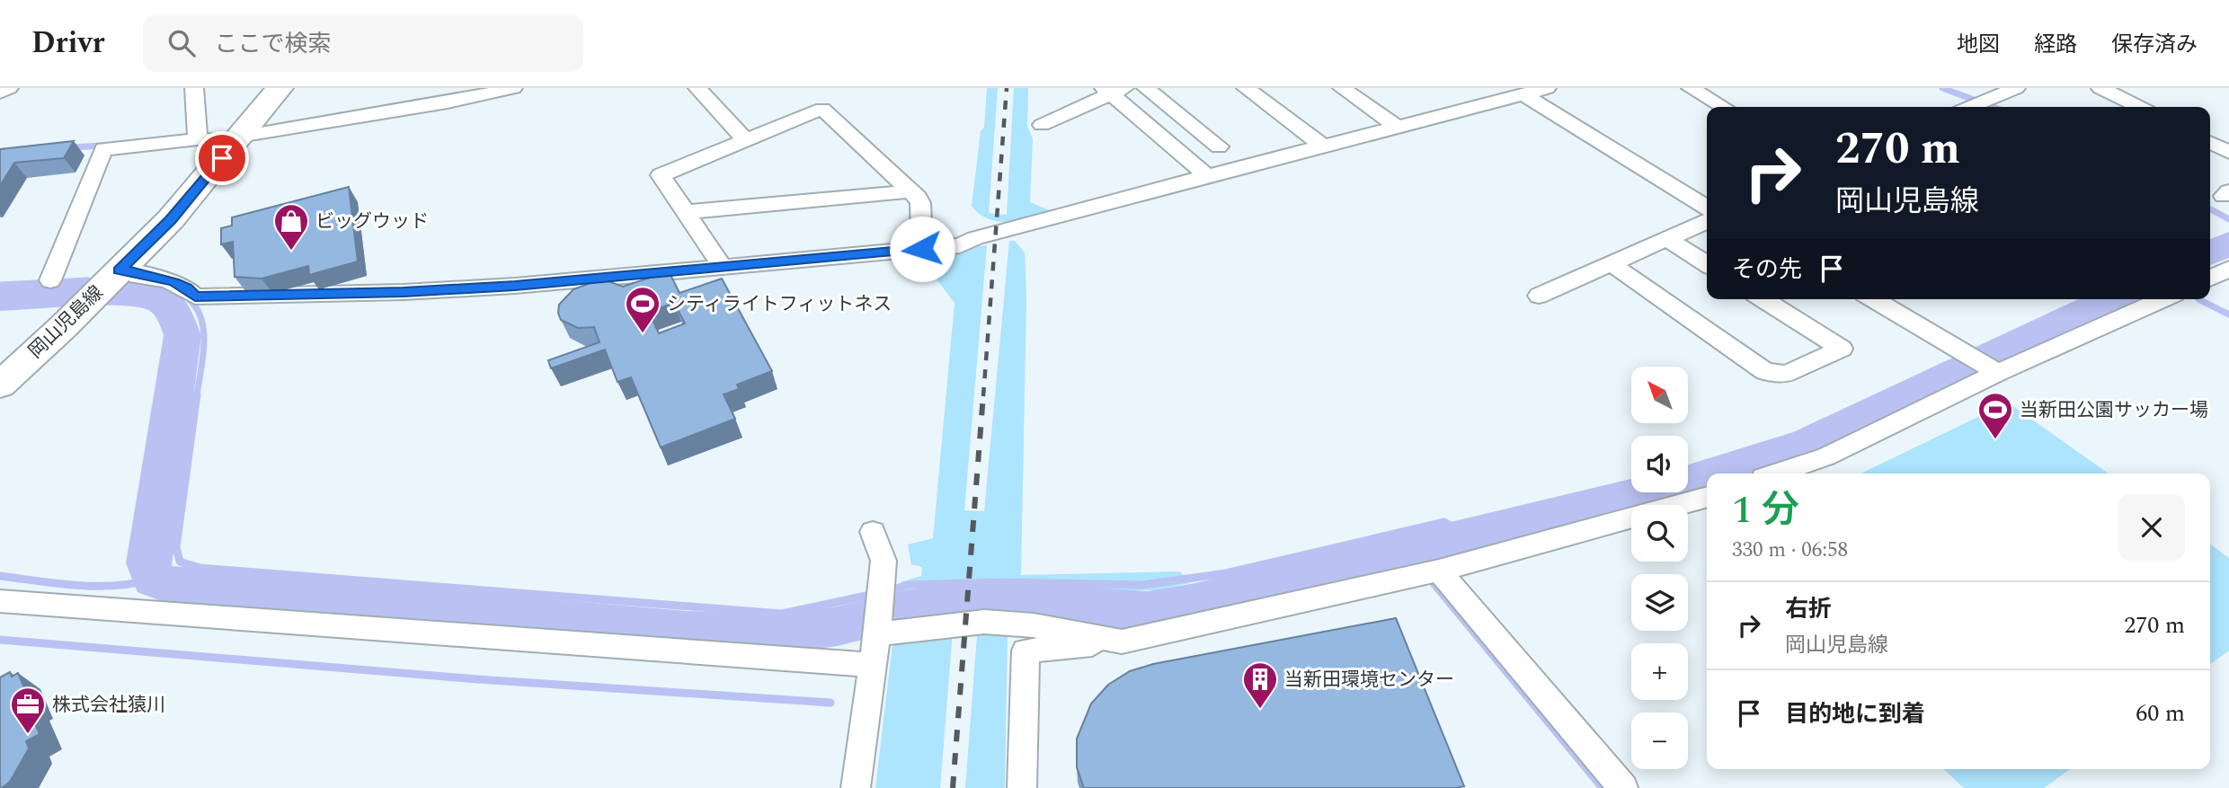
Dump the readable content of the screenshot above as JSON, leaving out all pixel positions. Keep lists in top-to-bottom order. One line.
{"streets":{"main road":["岡山児島線"]},"places":{"shop":["ビッグウッド"],"sports":["シティライトフィットネス","当新田公園サッカー場"],"building":["当新田環境センター"],"office":["株式会社猿川"]},"north":"top left","page":{"header":"Drivr","search":"ここで検索","nav":["地図","経路","保存済み"],"turn":["270 m","岡山児島線"],"then":"その先","map_buttons":["+","−"],"heading":["1 分","330 m · 06:58"],"list":[{"name":"右折","note":"岡山児島線","value":"270 m"},{"name":"目的地に到着","value":"60 m"}]}}
